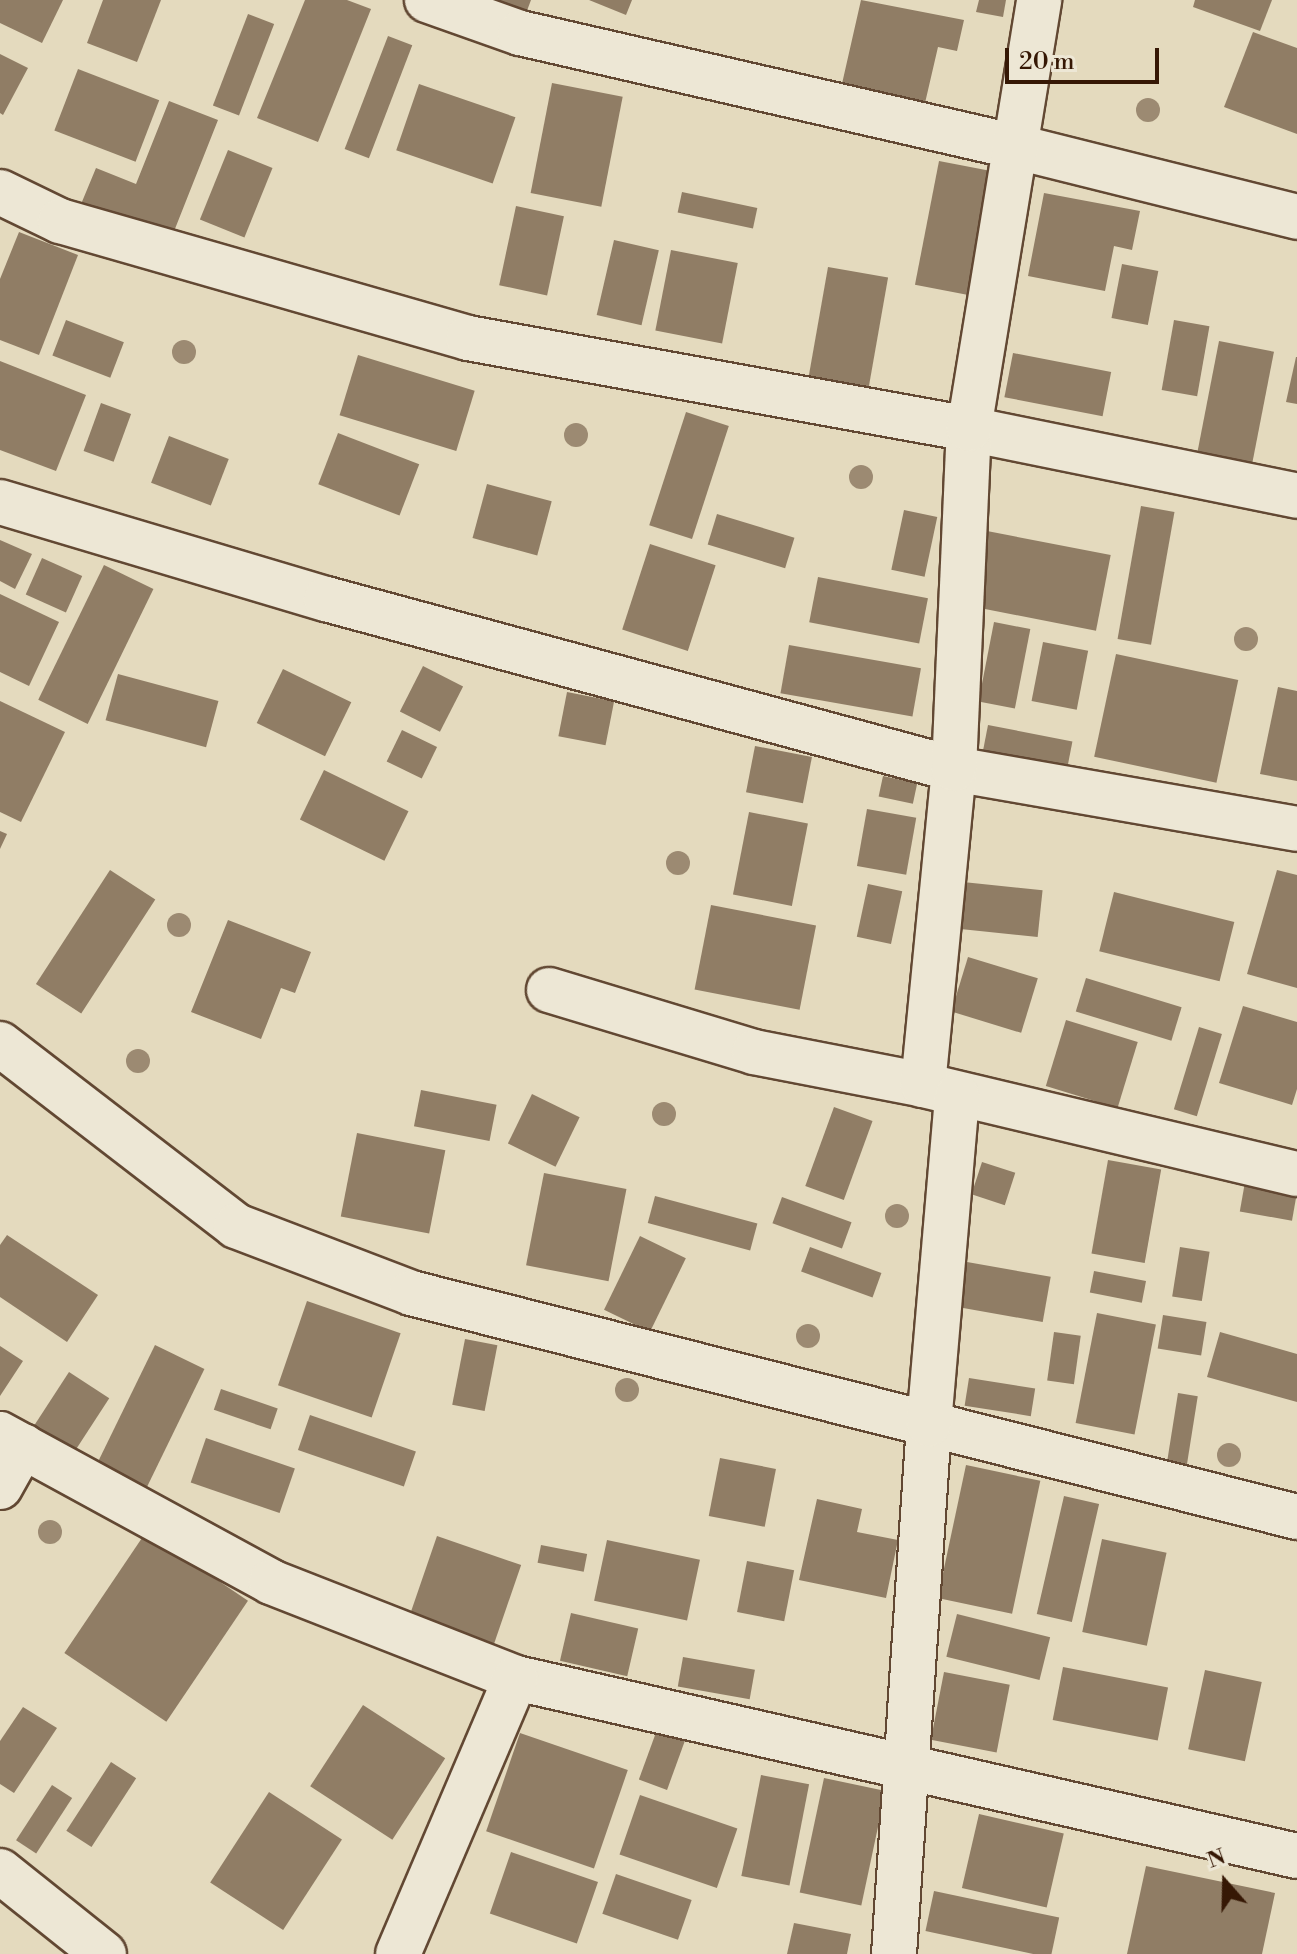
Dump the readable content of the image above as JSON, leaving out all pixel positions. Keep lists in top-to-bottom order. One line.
{"scale_bar":"20 m","north":"top"}
